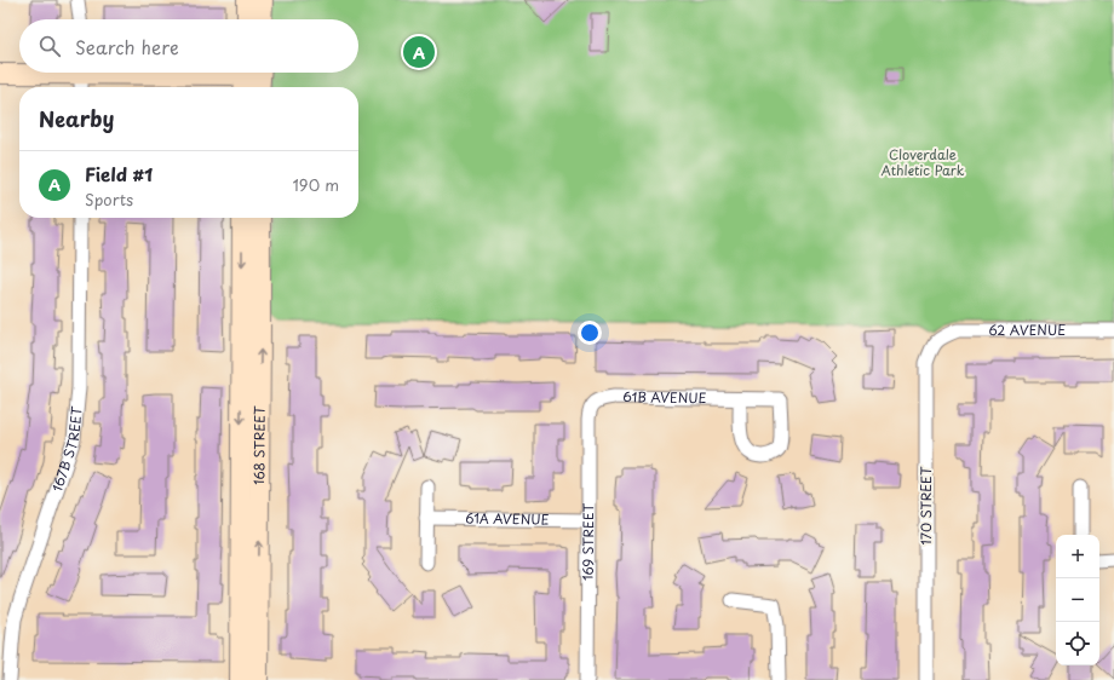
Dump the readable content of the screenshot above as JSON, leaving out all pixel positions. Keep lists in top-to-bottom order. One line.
{"streets":{"main road":["168 STREET"],"street":["62 AVENUE","61B AVENUE","167B STREET","170 STREET","61A AVENUE","169 STREET"]},"crossings":[["62 AVENUE","170 STREET"],["61B AVENUE","169 STREET"],["61A AVENUE","169 STREET"]],"parks":["Cloverdale Athletic Park"],"page":{"search":"Search here","pins":"A","heading":"Nearby","list":[{"mark":"A","name":"Field #1","note":"Sports","value":"190 m"}],"map_buttons":["+","−"]}}
